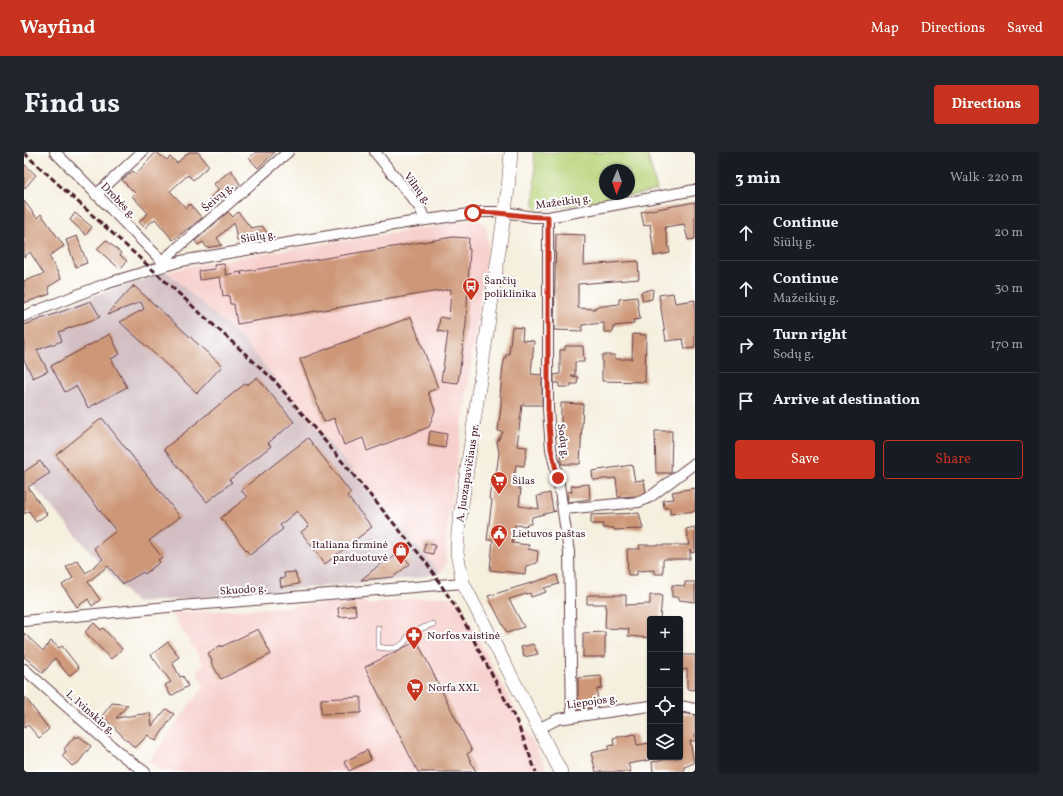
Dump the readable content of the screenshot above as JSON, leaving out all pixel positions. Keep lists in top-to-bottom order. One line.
{"streets":{"main road":["A. Juozapavičiaus pr."],"street":["Vilnų g.","Šeivų g.","Drobės g.","Mažeikių g.","Siūlų g.","Sodų g.","Skuodo g.","Liepojos g.","L. Ivinskio g."]},"crossings":[["Vilnų g.","Siūlų g."],["Šeivų g.","Drobės g."],["Šeivų g.","Siūlų g."],["Drobės g.","Siūlų g."],["Mažeikių g.","Siūlų g."],["Mažeikių g.","Sodų g."],["Mažeikių g.","A. Juozapavičiaus pr."],["Siūlų g.","A. Juozapavičiaus pr."],["Sodų g.","Liepojos g."],["A. Juozapavičiaus pr.","Skuodo g."],["A. Juozapavičiaus pr.","Liepojos g."]],"places":{"bus stop":["Šančių poliklinika"],"supermarket":["Šilas","Norfa XXL"],"public building":["Lietuvos paštas"],"shop":["Italiana firminė parduotuvė"],"pharmacy":["Norfos vaistinė"]},"north":"bottom","page":{"header":"Wayfind","nav":["Map","Directions","Saved"],"title":"Find us","buttons":["Directions",["Save","Share"]],"heading":["3 min","Walk · 220 m"],"list":[["Continue","Siūlų g.","20 m"],["Continue","Mažeikių g.","30 m"],["Turn right","Sodų g.","170 m"],"Arrive at destination"],"map_buttons":["+","−"]}}
